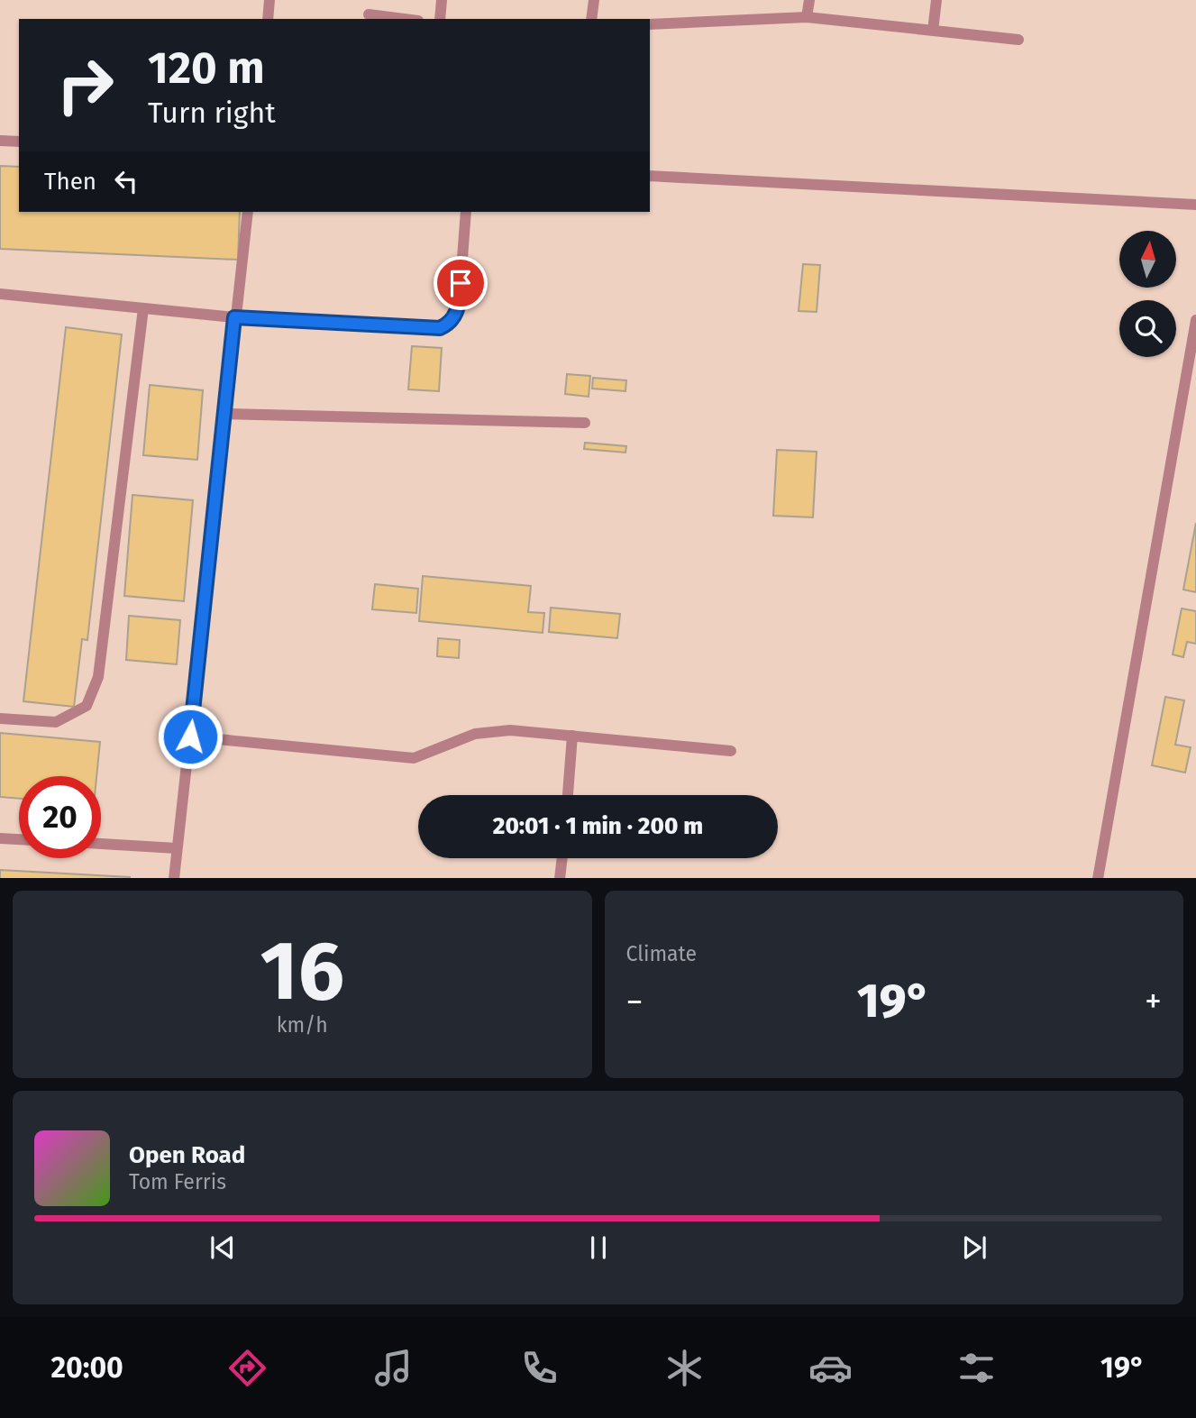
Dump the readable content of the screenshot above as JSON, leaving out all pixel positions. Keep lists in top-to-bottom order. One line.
{"north":"top","page":{"turn":["120 m","Turn right"],"then":"Then","limit":"20","trip":"20:01 · 1 min · 200 m","tile":[["16","km/h"],"Climate"],"heat":["−","19°","+"],"song":["Open Road","Tom Ferris"],"tabs":["20:00","19°"]}}
